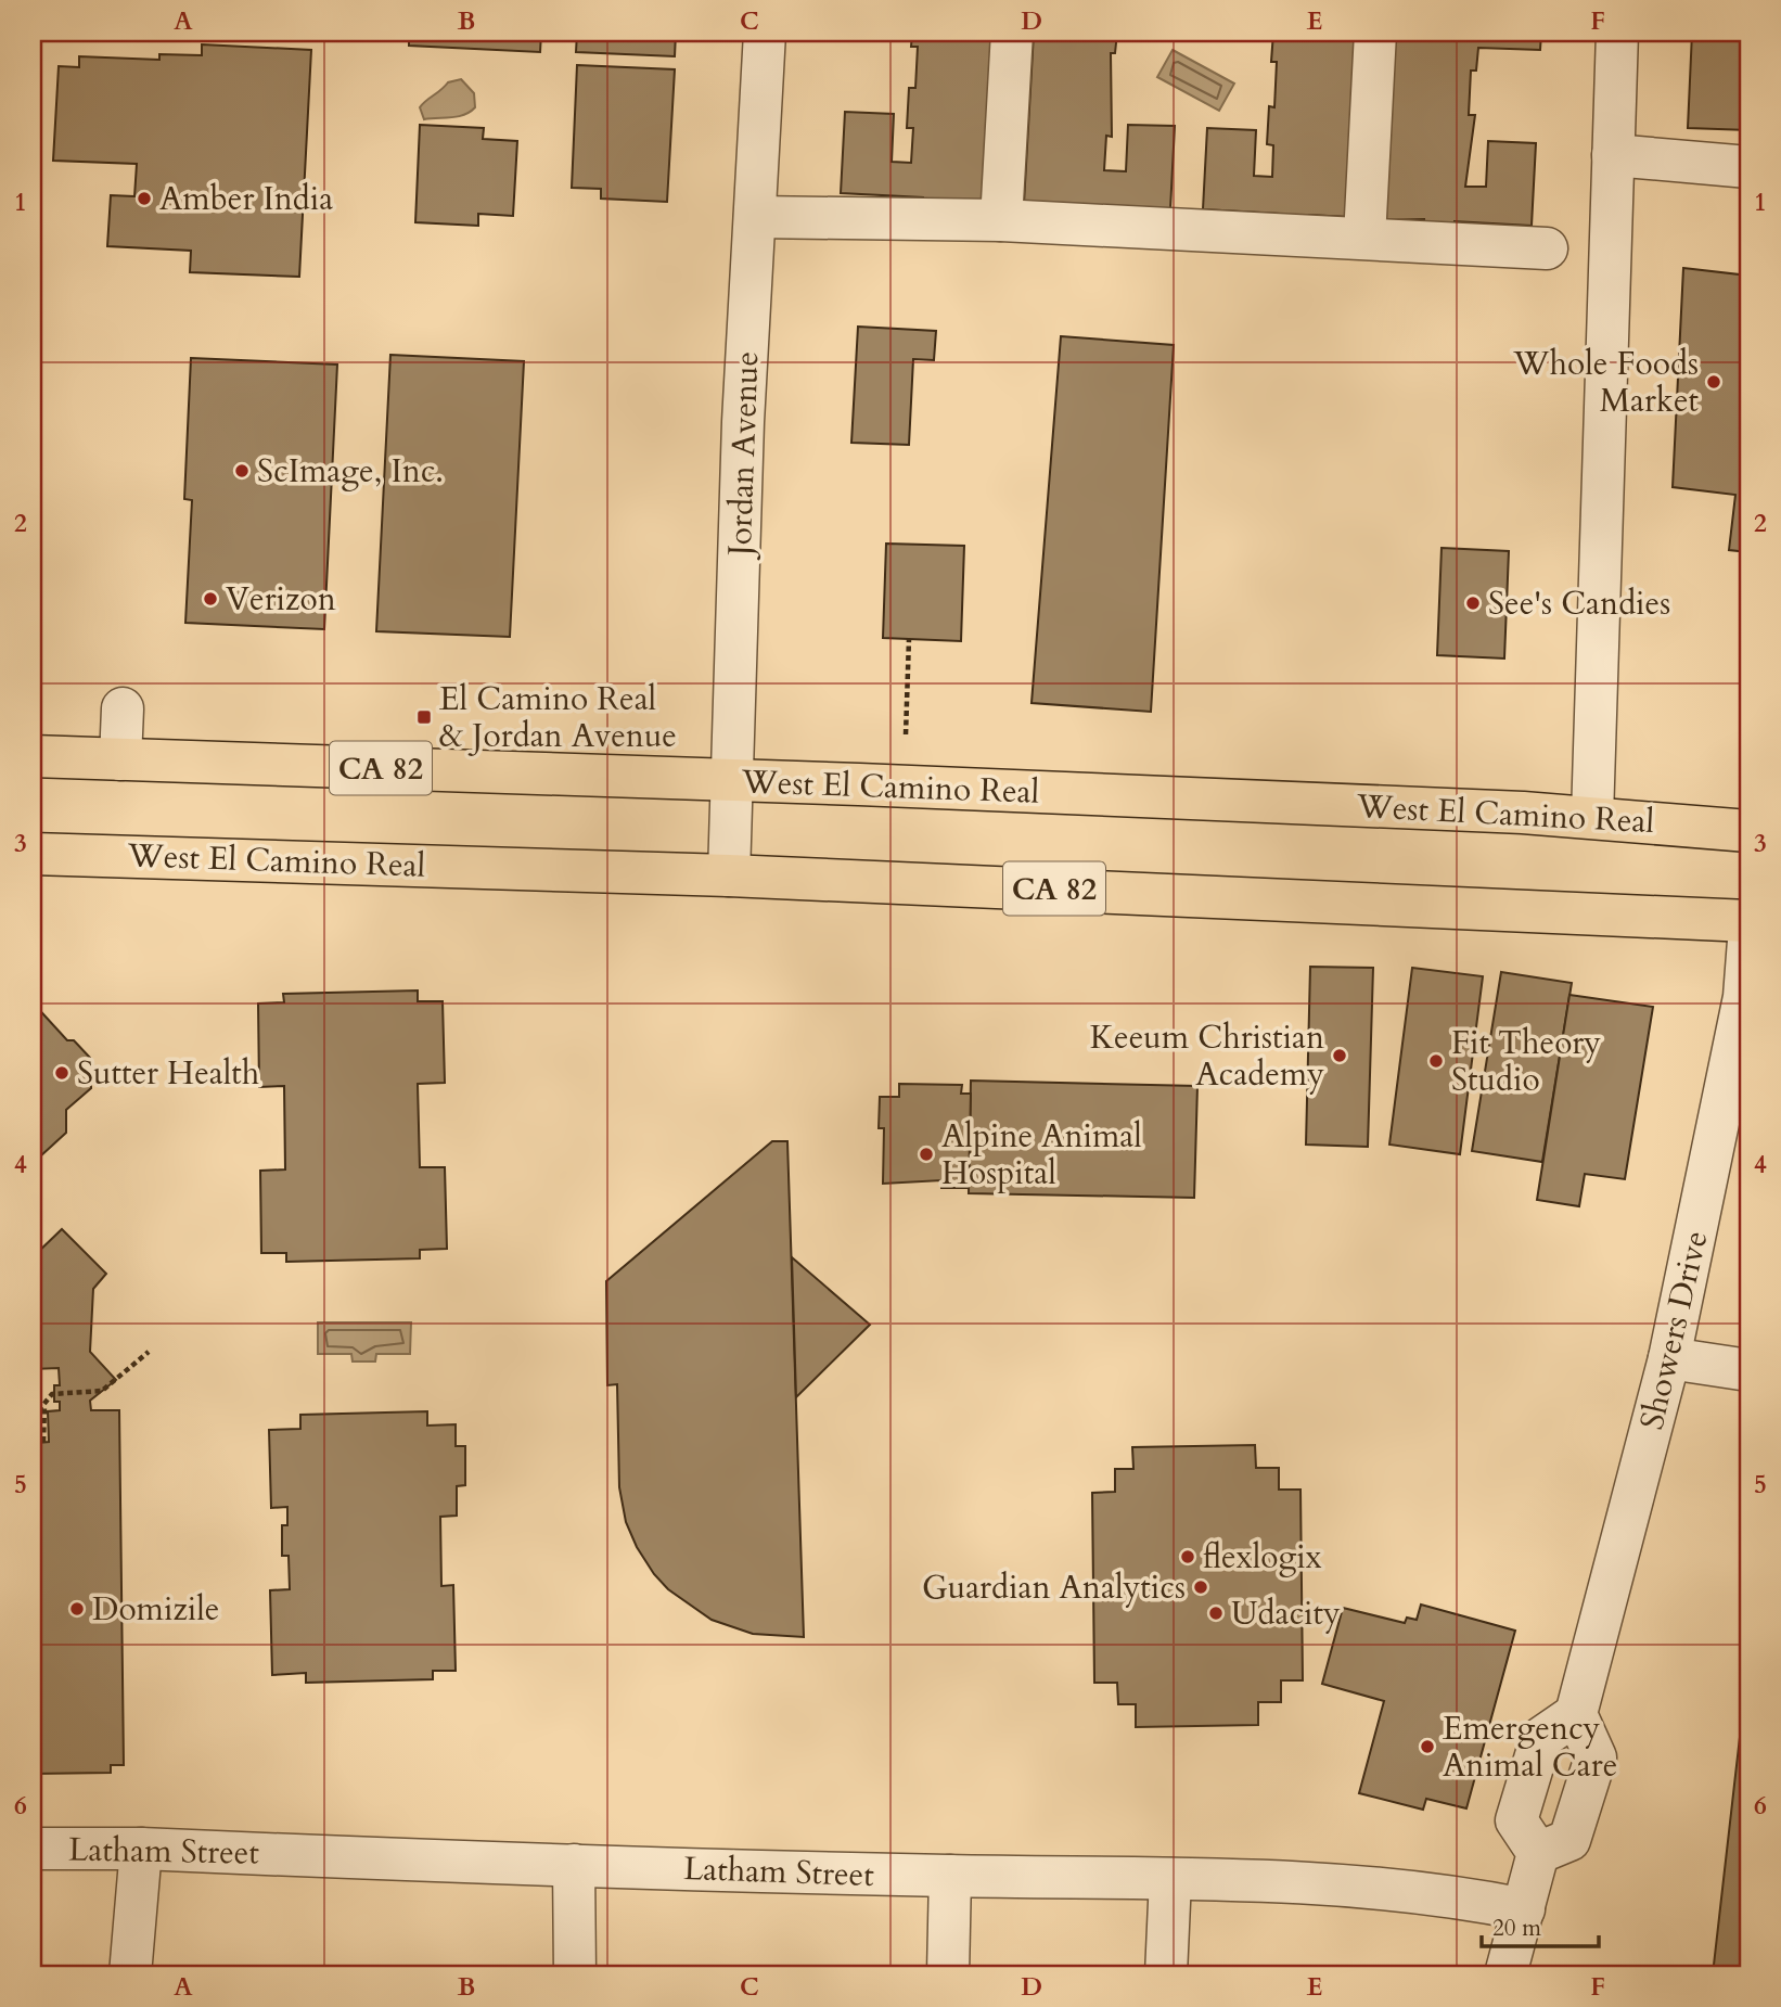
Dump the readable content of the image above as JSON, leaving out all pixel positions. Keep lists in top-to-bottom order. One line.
{"streets":{"main road":["CA 82","West El Camino Real"],"street":["Jordan Avenue","Showers Drive","Latham Street"]},"crossings":[["Jordan Avenue","West El Camino Real"]],"places":{"other":["Amber India","Whole Foods Market","ScImage, Inc.","Verizon","See's Candies","Keeum Christian Academy","Fit Theory Studio","Sutter Health","Alpine Animal Hospital","flexlogix","Guardian Analytics","Domizile","Udacity","Emergency Animal Care"],"transit":["El Camino Real & Jordan Avenue"]},"scale_bar":"20 m","grid":{"columns":["A","B","C","D","E","F"],"rows":["1","2","3","4","5","6"]}}
